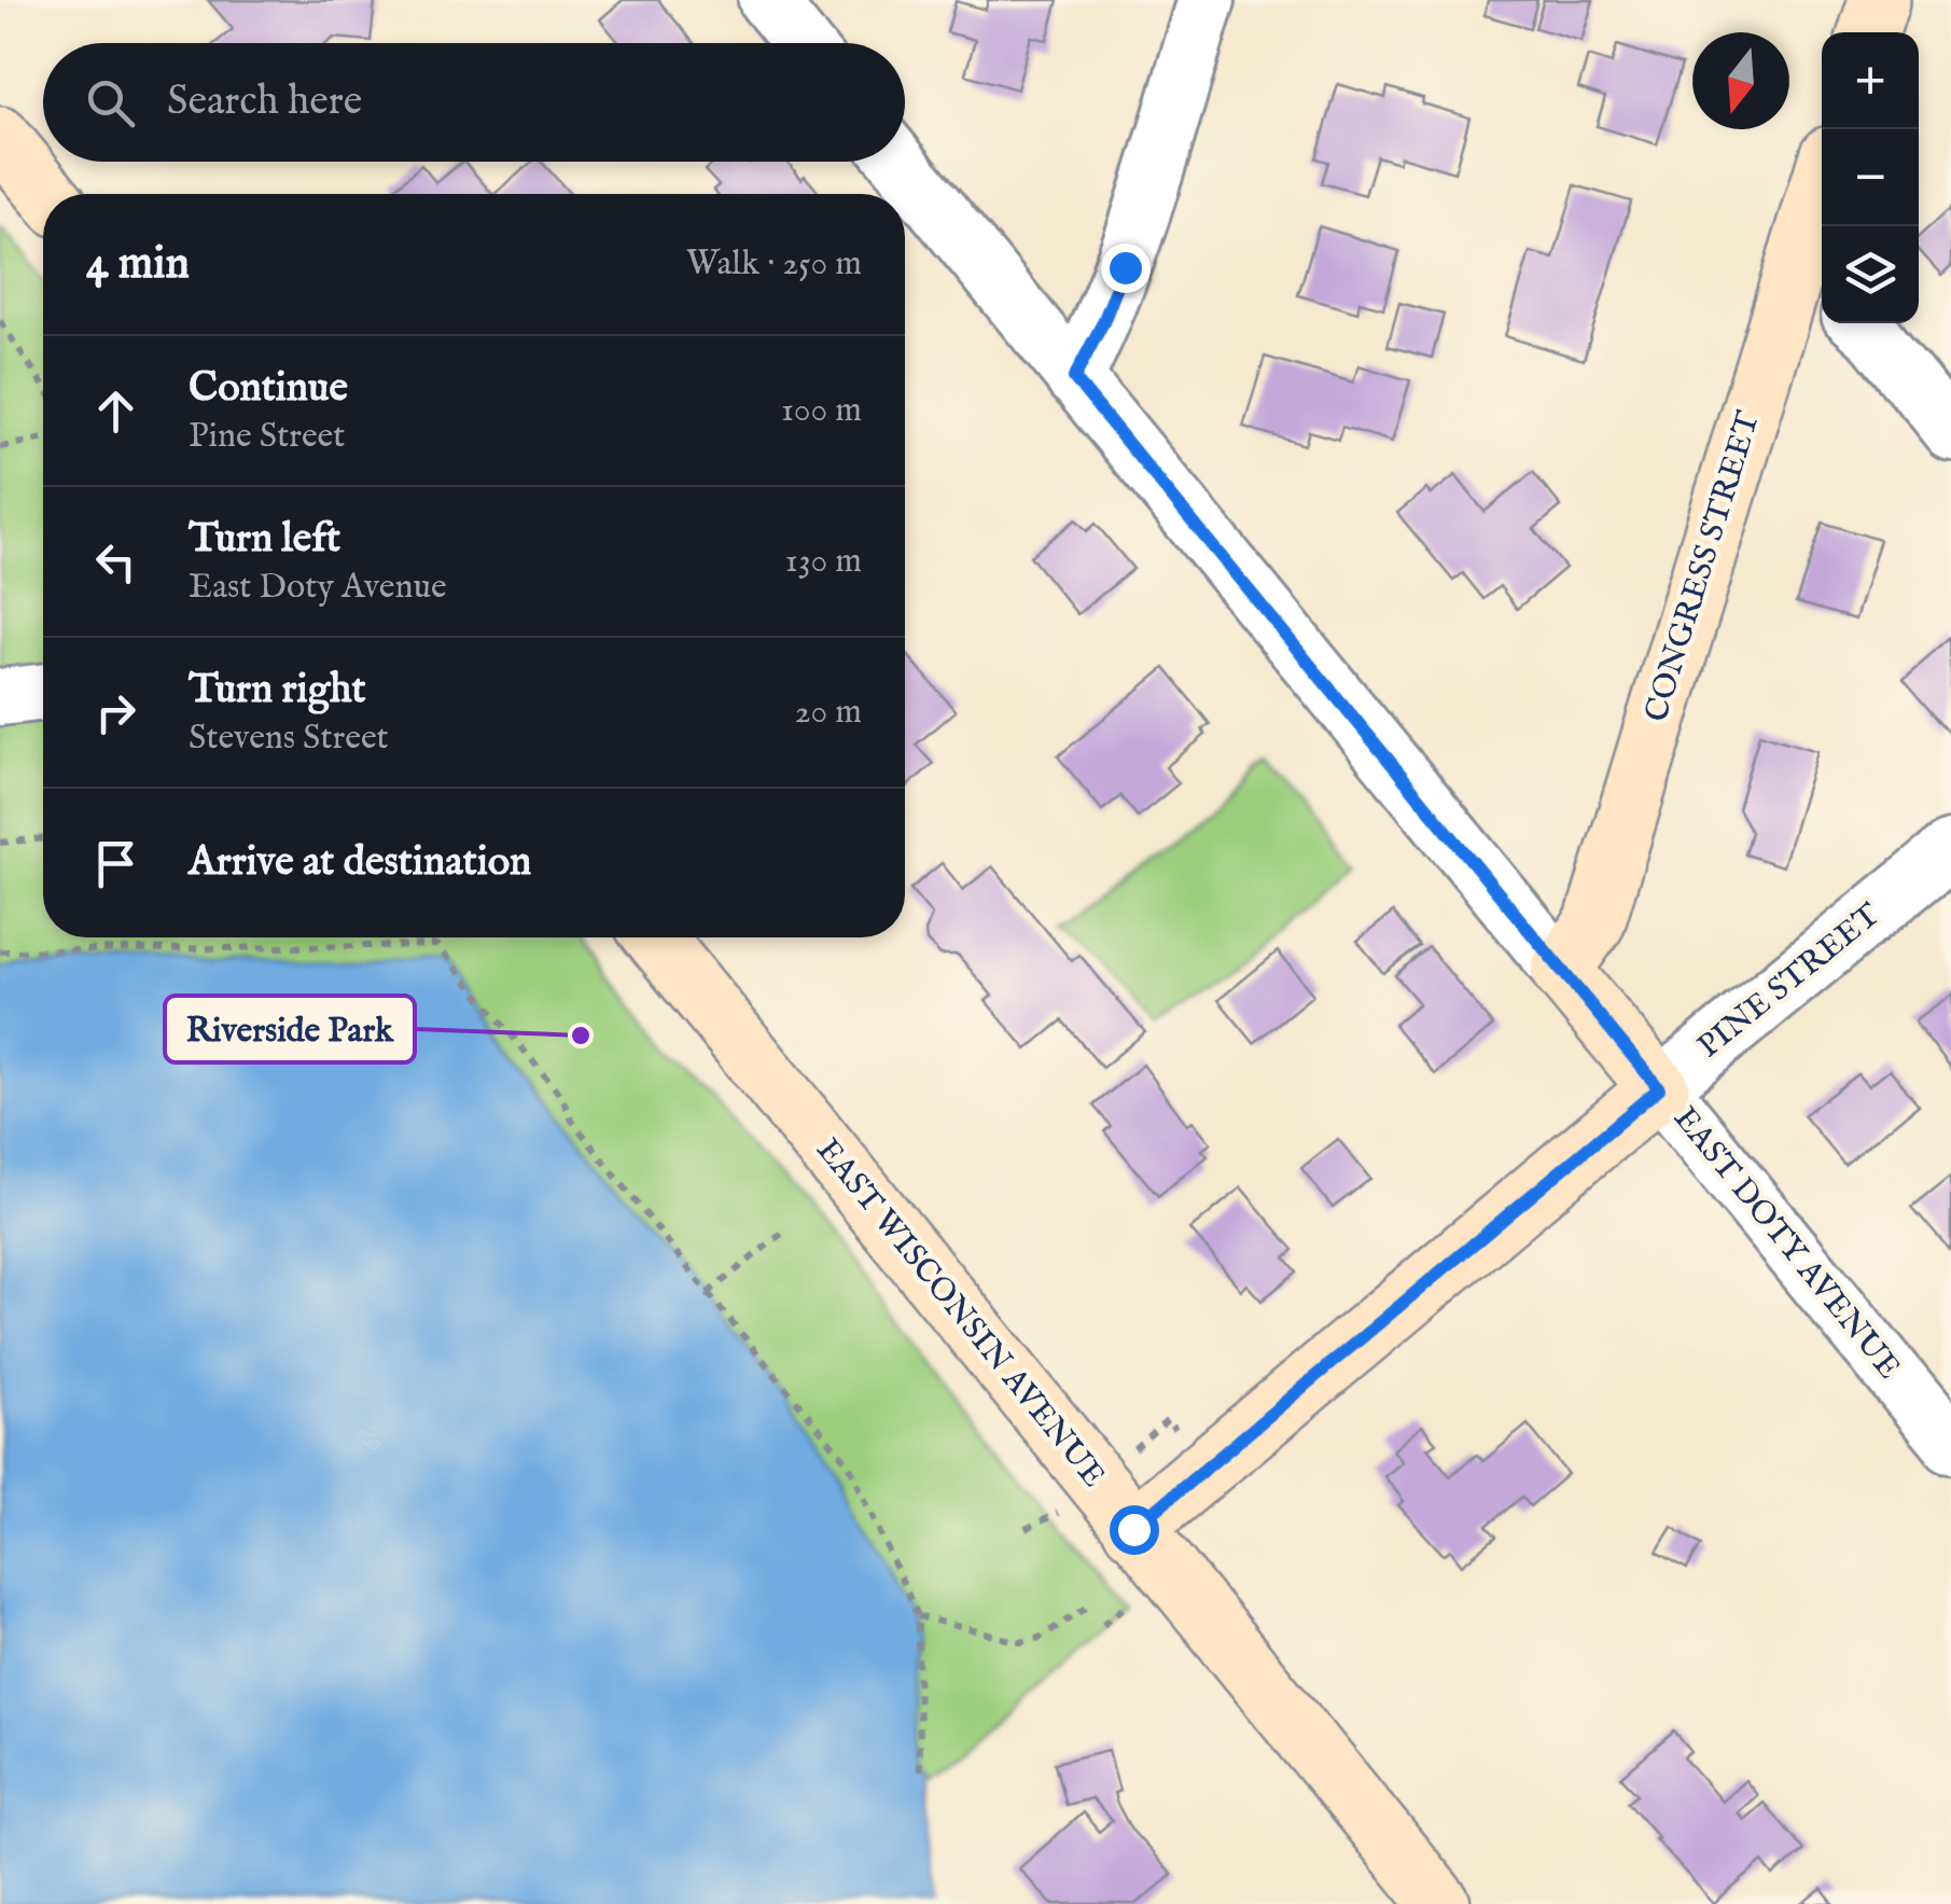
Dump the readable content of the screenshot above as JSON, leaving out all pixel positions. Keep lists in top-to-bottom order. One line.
{"streets":{"street":["CONGRESS STREET","PINE STREET","EAST DOTY AVENUE","EAST WISCONSIN AVENUE"]},"crossings":[["CONGRESS STREET","EAST DOTY AVENUE"],["PINE STREET","EAST DOTY AVENUE"],["PINE STREET","EAST WISCONSIN AVENUE"]],"places":["Riverside Park"],"north":"bottom","page":{"map_buttons":["+","−"],"search":"Search here","heading":["4 min","Walk · 250 m"],"list":[["Continue","Pine Street","100 m"],["Turn left","East Doty Avenue","130 m"],["Turn right","Stevens Street","20 m"],"Arrive at destination"]}}
